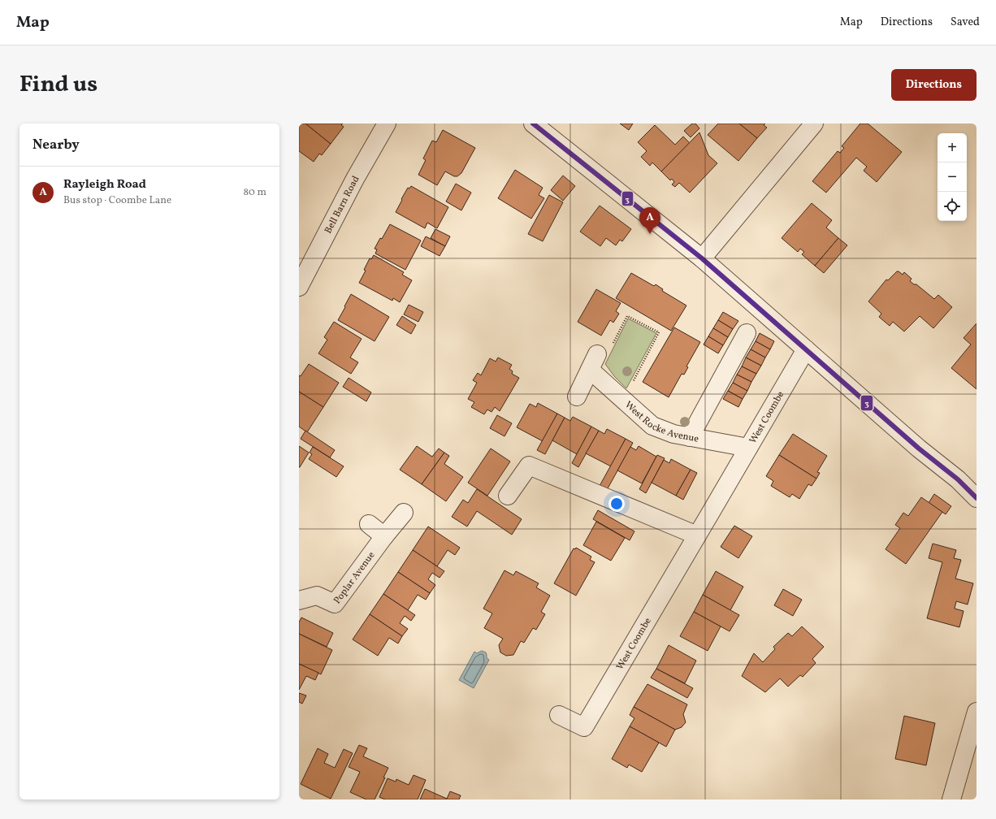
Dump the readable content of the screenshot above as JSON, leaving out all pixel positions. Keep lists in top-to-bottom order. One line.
{"streets":{"street":["Bell Barn Road","West Coombe","West Rocke Avenue","Poplar Avenue"]},"crossings":[["West Coombe","West Rocke Avenue"]],"lines":["transit line 3"],"page":{"header":"Map","nav":["Map","Directions","Saved"],"title":"Find us","buttons":"Directions","heading":"Nearby","map_buttons":["+","−"],"list":[{"mark":"A","name":"Rayleigh Road","note":"Bus stop · Coombe Lane","value":"80 m"}],"pins":"A"}}
